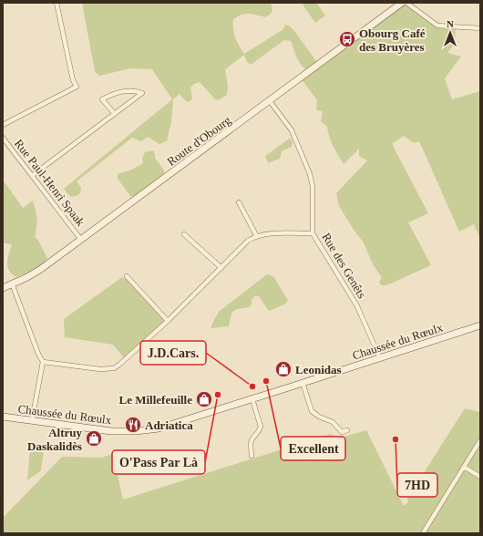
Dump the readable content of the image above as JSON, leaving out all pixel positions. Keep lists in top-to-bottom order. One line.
{"streets":{"main road":["Route d'Obourg","Chaussée du Rœulx"],"street":["Rue Paul-Henri Spaak","Rue des Genêts"]},"crossings":[["Route d'Obourg","Rue Paul-Henri Spaak"],["Route d'Obourg","Rue des Genêts"],["Rue des Genêts","Chaussée du Rœulx"]],"places":{"bus stop":["Obourg Café des Bruyères"],"shop":["Leonidas","Le Millefeuille","Altruy Daskalidès"],"other":["Excellent","J.D.Cars.","O'Pass Par Là","7HD"],"restaurant":["Adriatica"]},"north":"top"}
